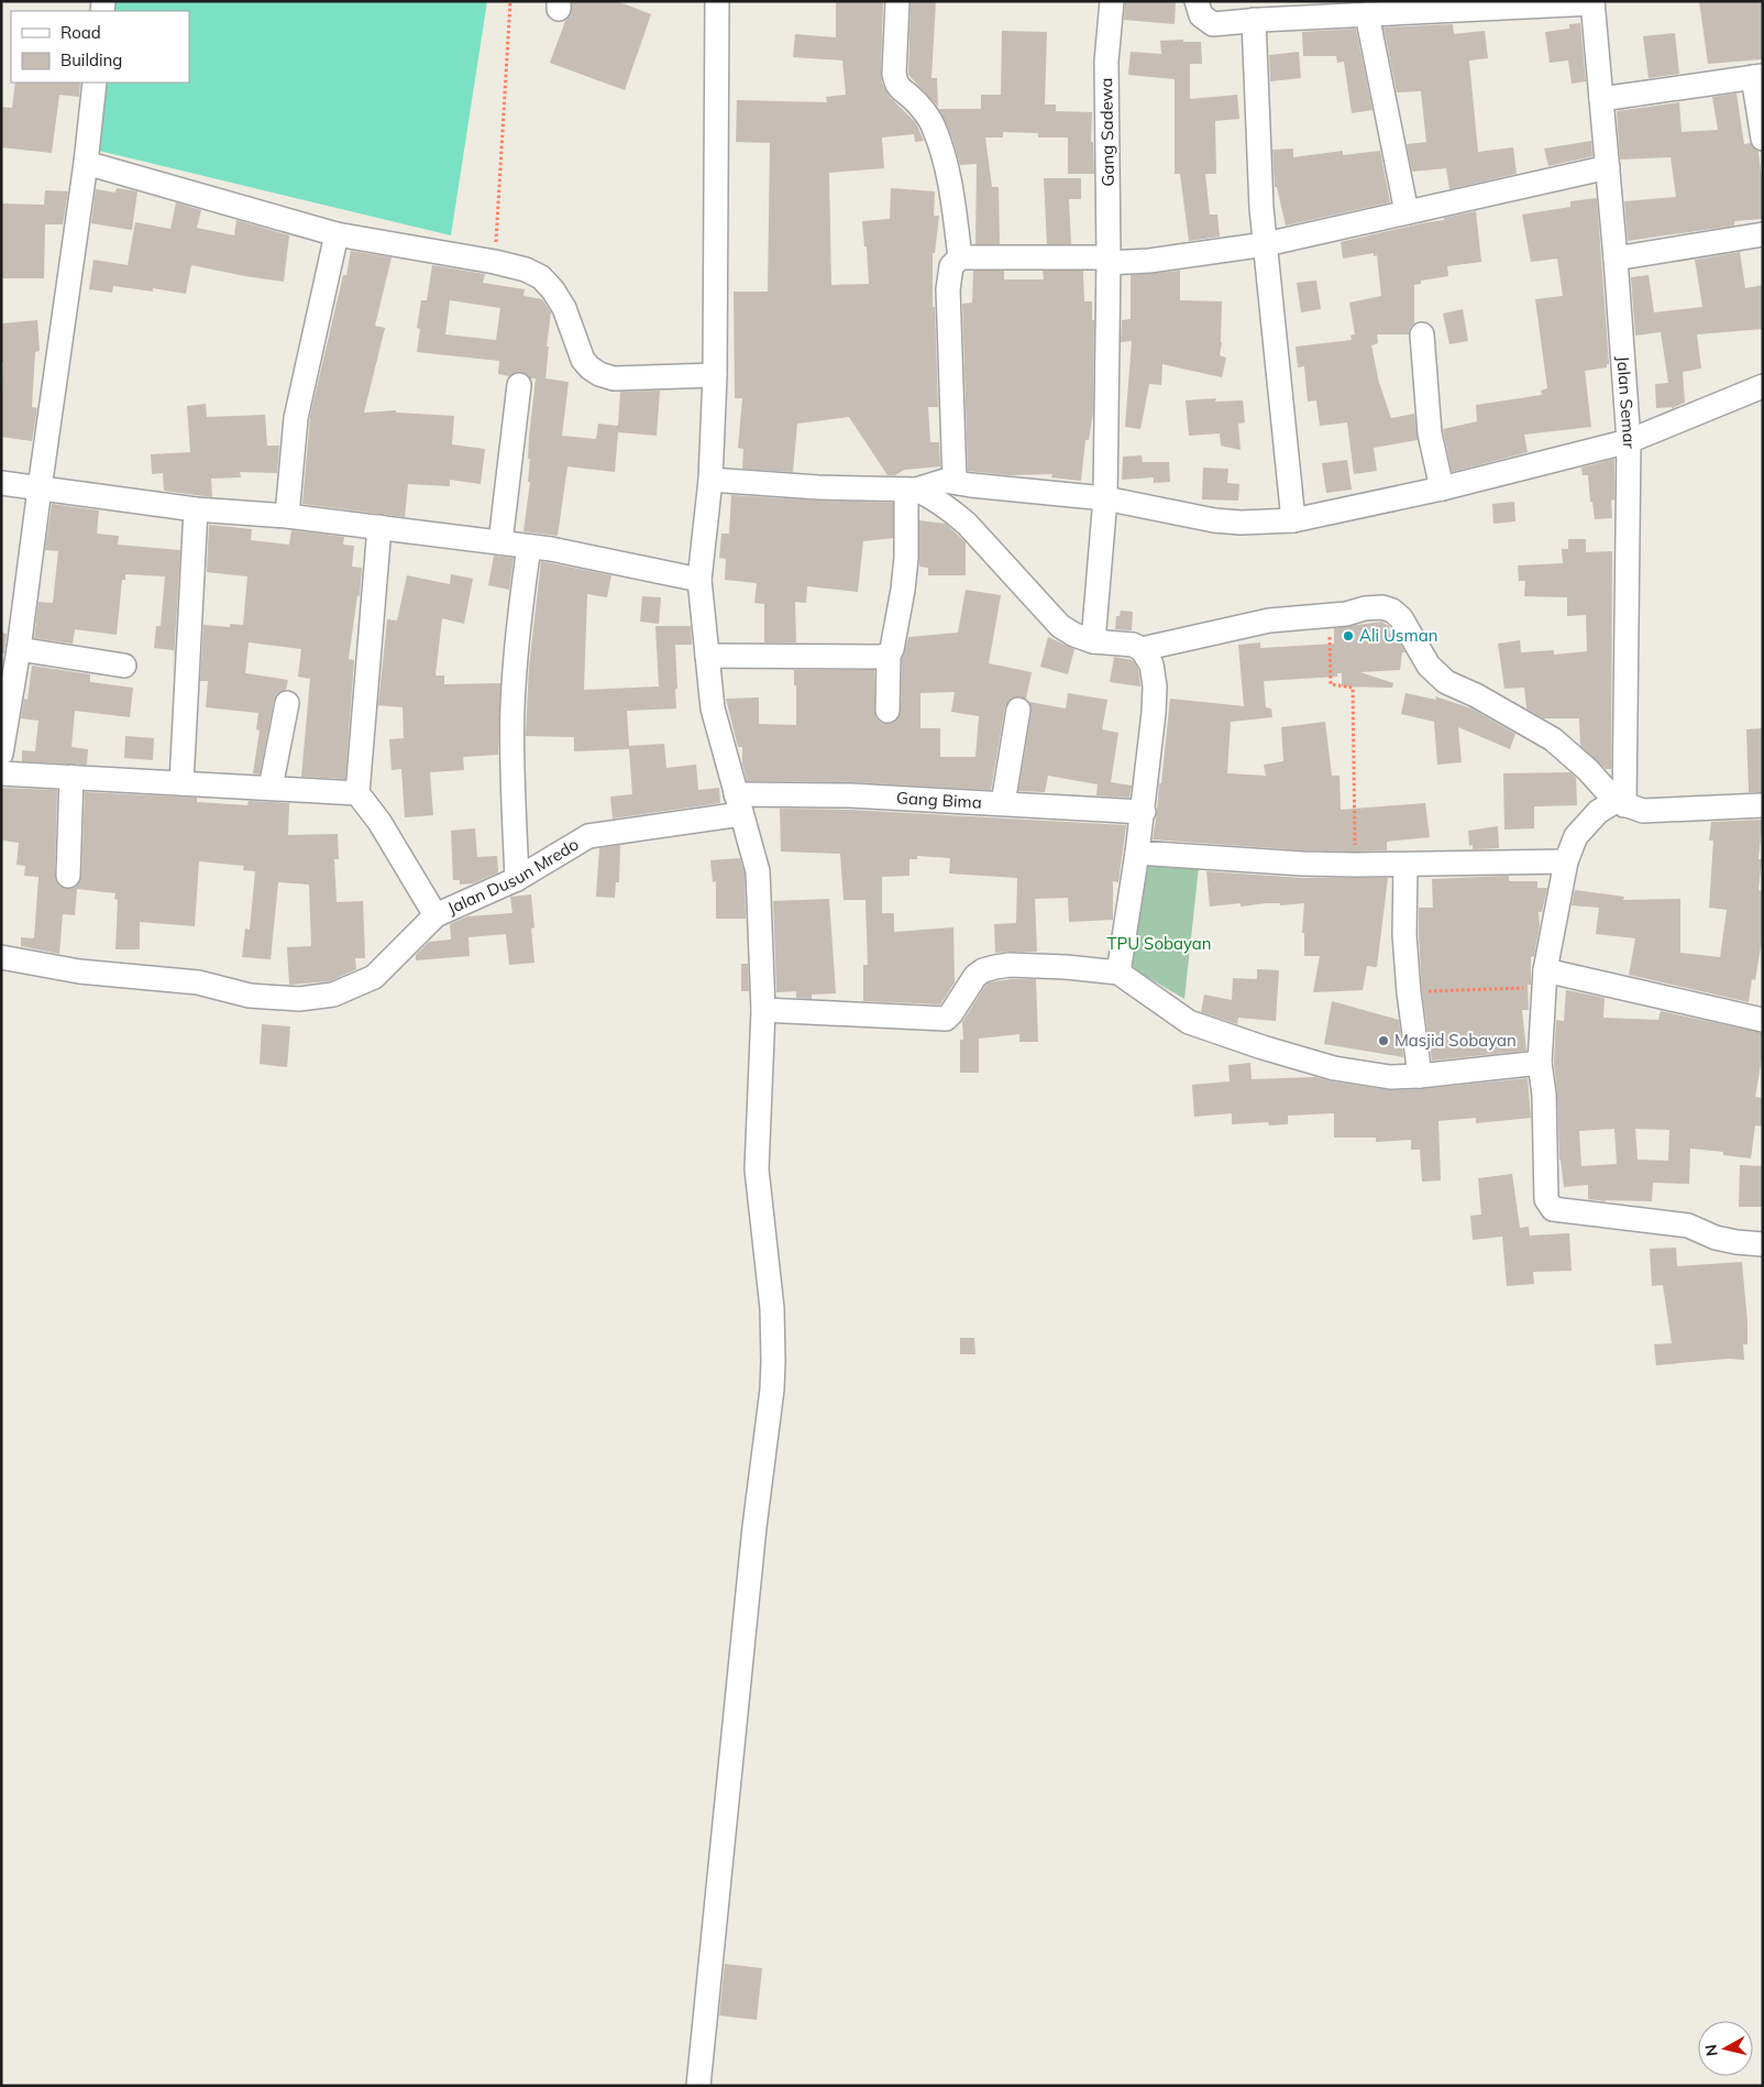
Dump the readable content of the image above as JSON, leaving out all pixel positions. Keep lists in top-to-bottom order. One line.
{"streets":{"street":["Gang Sadewa","Jalan Semar","Gang Bima","Jalan Dusun Mredo"]},"crossings":[["Gang Bima","Jalan Dusun Mredo"]],"parks":["TPU Sobayan"],"places":["Ali Usman","Masjid Sobayan"],"legend":["Road","Building"],"north":"left"}
